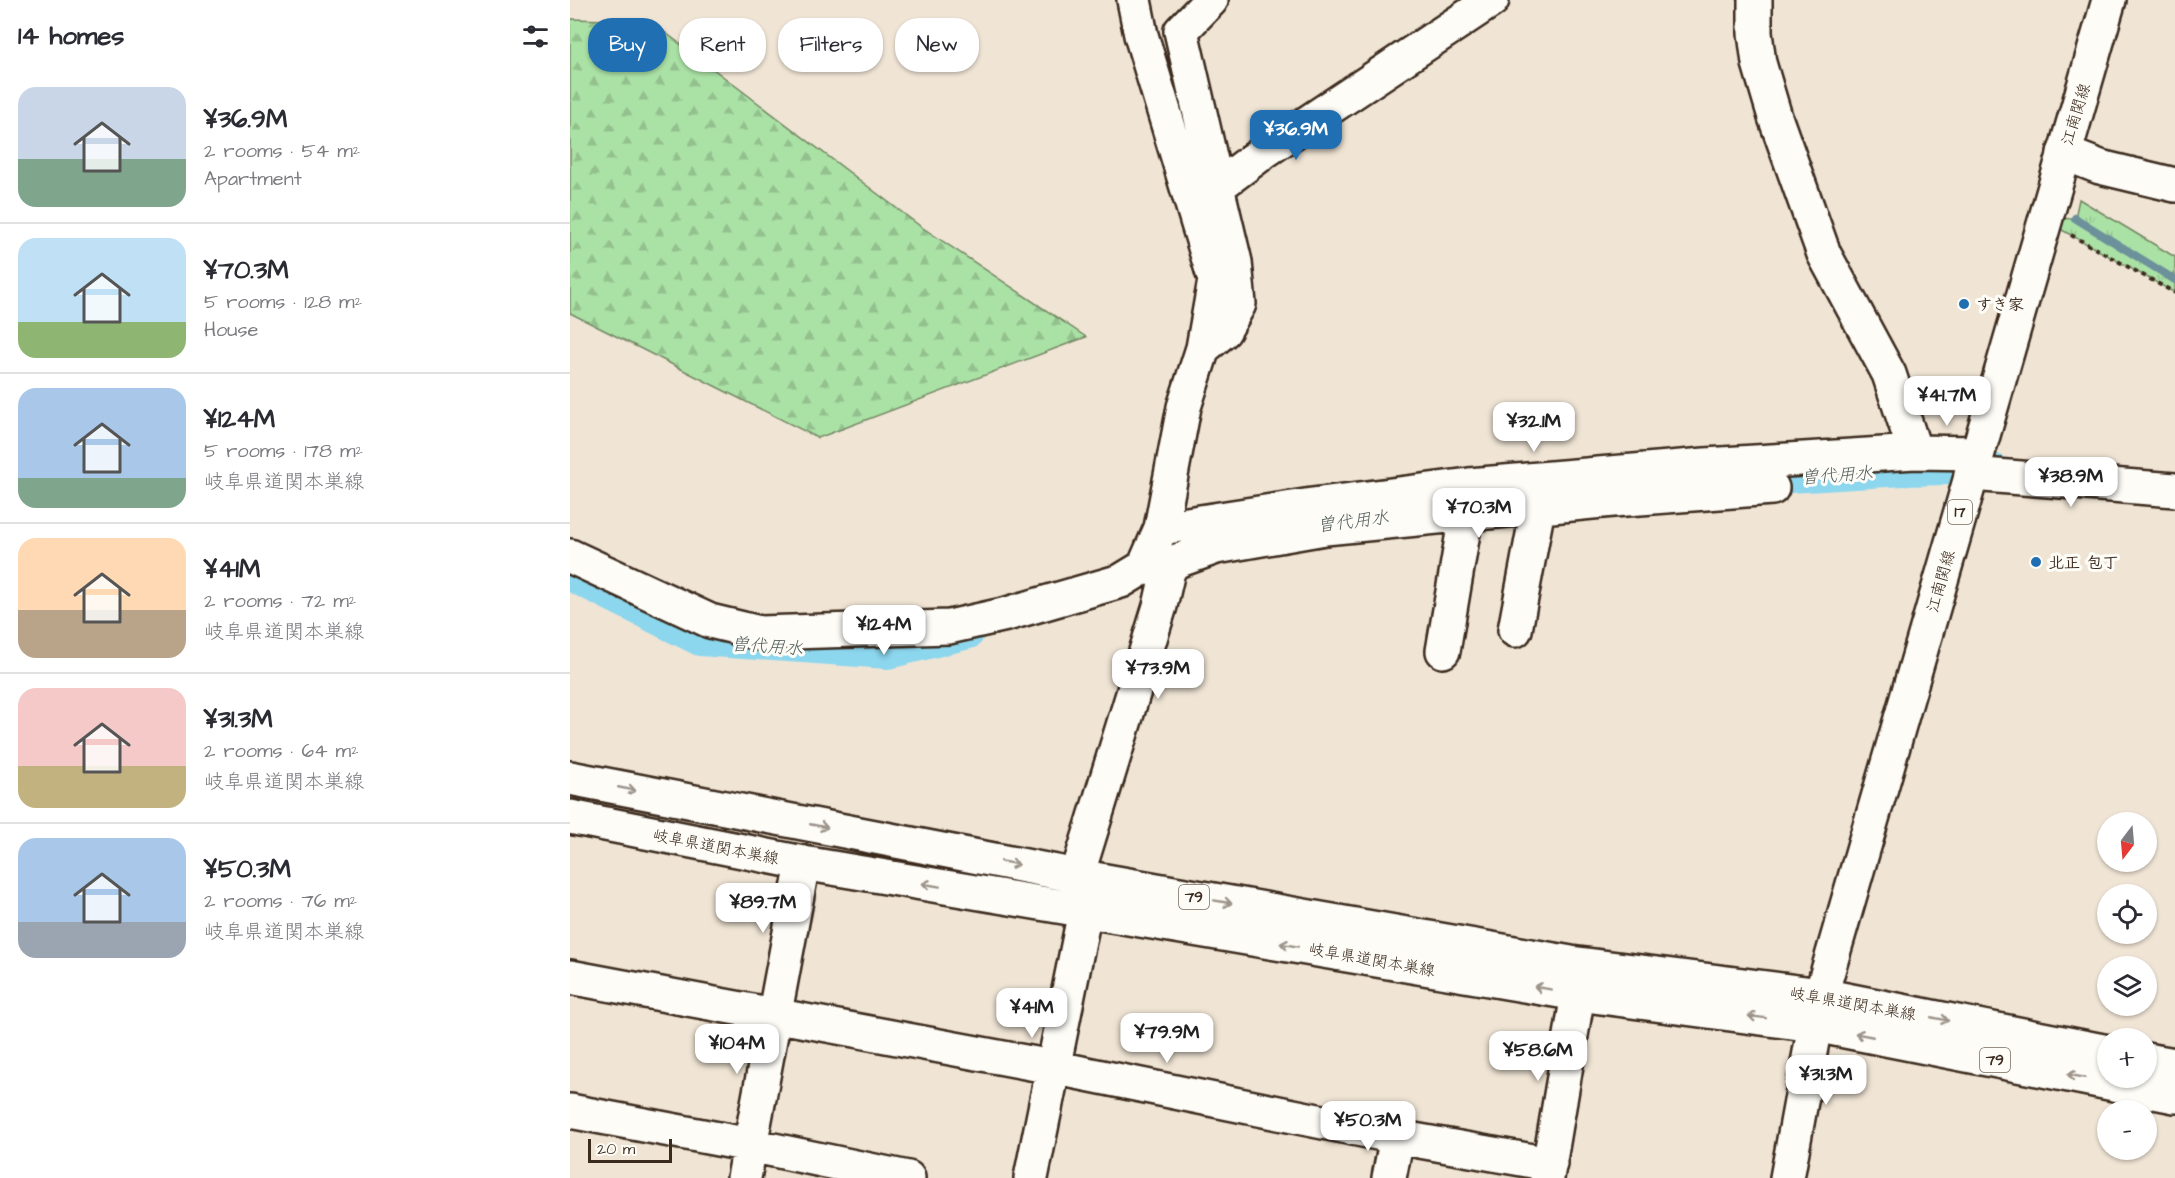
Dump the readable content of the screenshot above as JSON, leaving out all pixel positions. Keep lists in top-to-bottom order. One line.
{"streets":{"street":["江南関線","17","岐阜県道関本巣線","79"]},"crossings":[["江南関線","岐阜県道関本巣線"]],"water":["曽代用水"],"places":["すき家","北正 包丁"],"scale_bar":"20 m","north":"bottom","page":{"heading":"14 homes","chip":["Buy","Rent","Filters","New"],"list":[{"name":"¥36.9M","note":"2 rooms · 54 m² · Apartment"},{"name":"¥70.3M","note":"5 rooms · 128 m² · House"},{"name":"¥124M","note":"5 rooms · 178 m² · 岐阜県道関本巣線"},{"name":"¥41M","note":"2 rooms · 72 m² · 岐阜県道関本巣線"},{"name":"¥31.3M","note":"2 rooms · 64 m² · 岐阜県道関本巣線"},{"name":"¥50.3M","note":"2 rooms · 76 m² · 岐阜県道関本巣線"}],"price":["¥36.9M","¥41.7M","¥32.1M","¥38.9M","¥70.3M","¥124M","¥73.9M","¥89.7M","¥41M","¥79.9M","¥104M","¥58.6M","¥31.3M","¥50.3M"],"map_buttons":["+","−"],"scale":"20 m"}}
